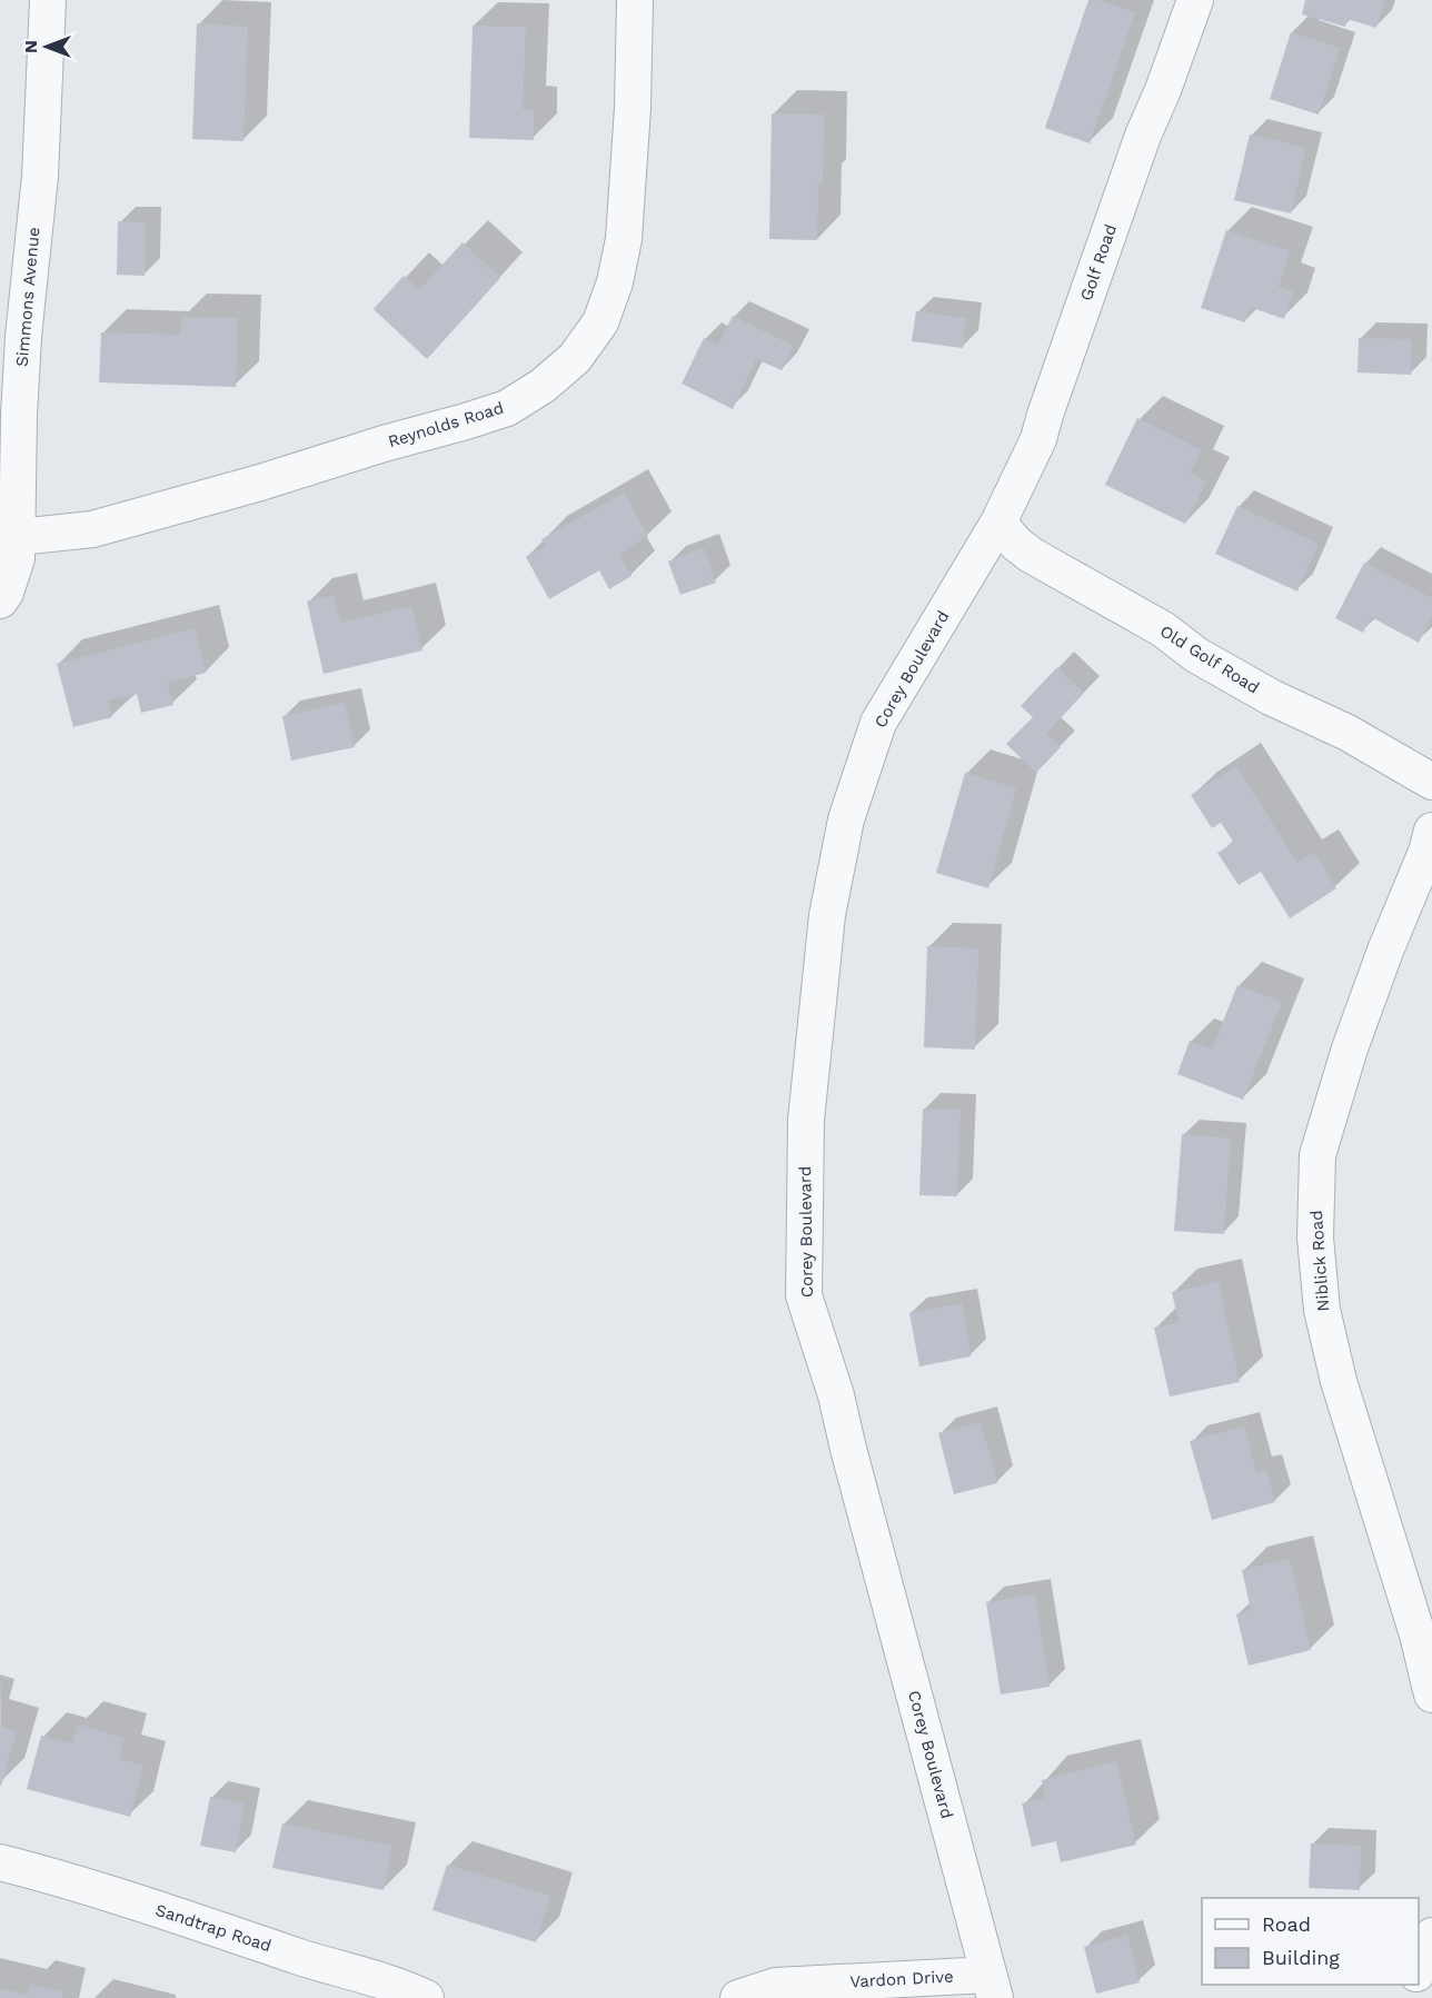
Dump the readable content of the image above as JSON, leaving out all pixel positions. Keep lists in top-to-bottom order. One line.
{"streets":{"street":["Golf Road","Simmons Avenue","Reynolds Road","Old Golf Road","Corey Boulevard","Niblick Road","Sandtrap Road","Vardon Drive"]},"crossings":[["Golf Road","Old Golf Road"],["Golf Road","Corey Boulevard"],["Simmons Avenue","Reynolds Road"],["Old Golf Road","Corey Boulevard"],["Corey Boulevard","Vardon Drive"]],"legend":["Road","Building"],"north":"left"}
